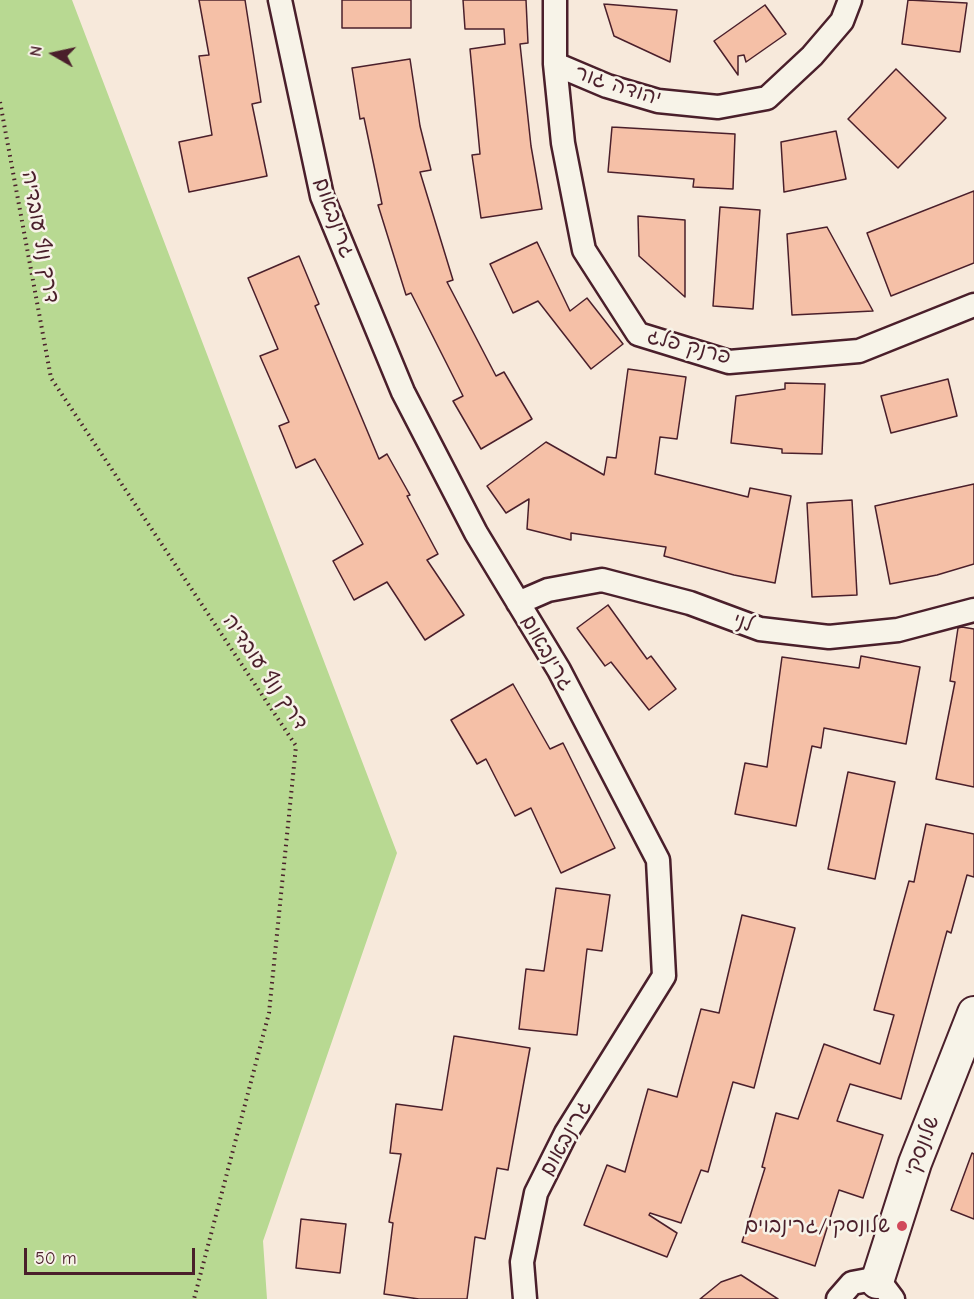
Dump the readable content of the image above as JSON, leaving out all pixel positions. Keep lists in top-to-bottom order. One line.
{"streets":{"street":["יהודה גור","גרינבאום","פרנק פלג","לני","שלונסקי"],"path":["דרך נוף עובדיה"]},"crossings":[["יהודה גור","פרנק פלג"],["גרינבאום","לני"]],"places":["שלונסקי/גרינבוים"],"scale_bar":"50 m","north":"left"}
